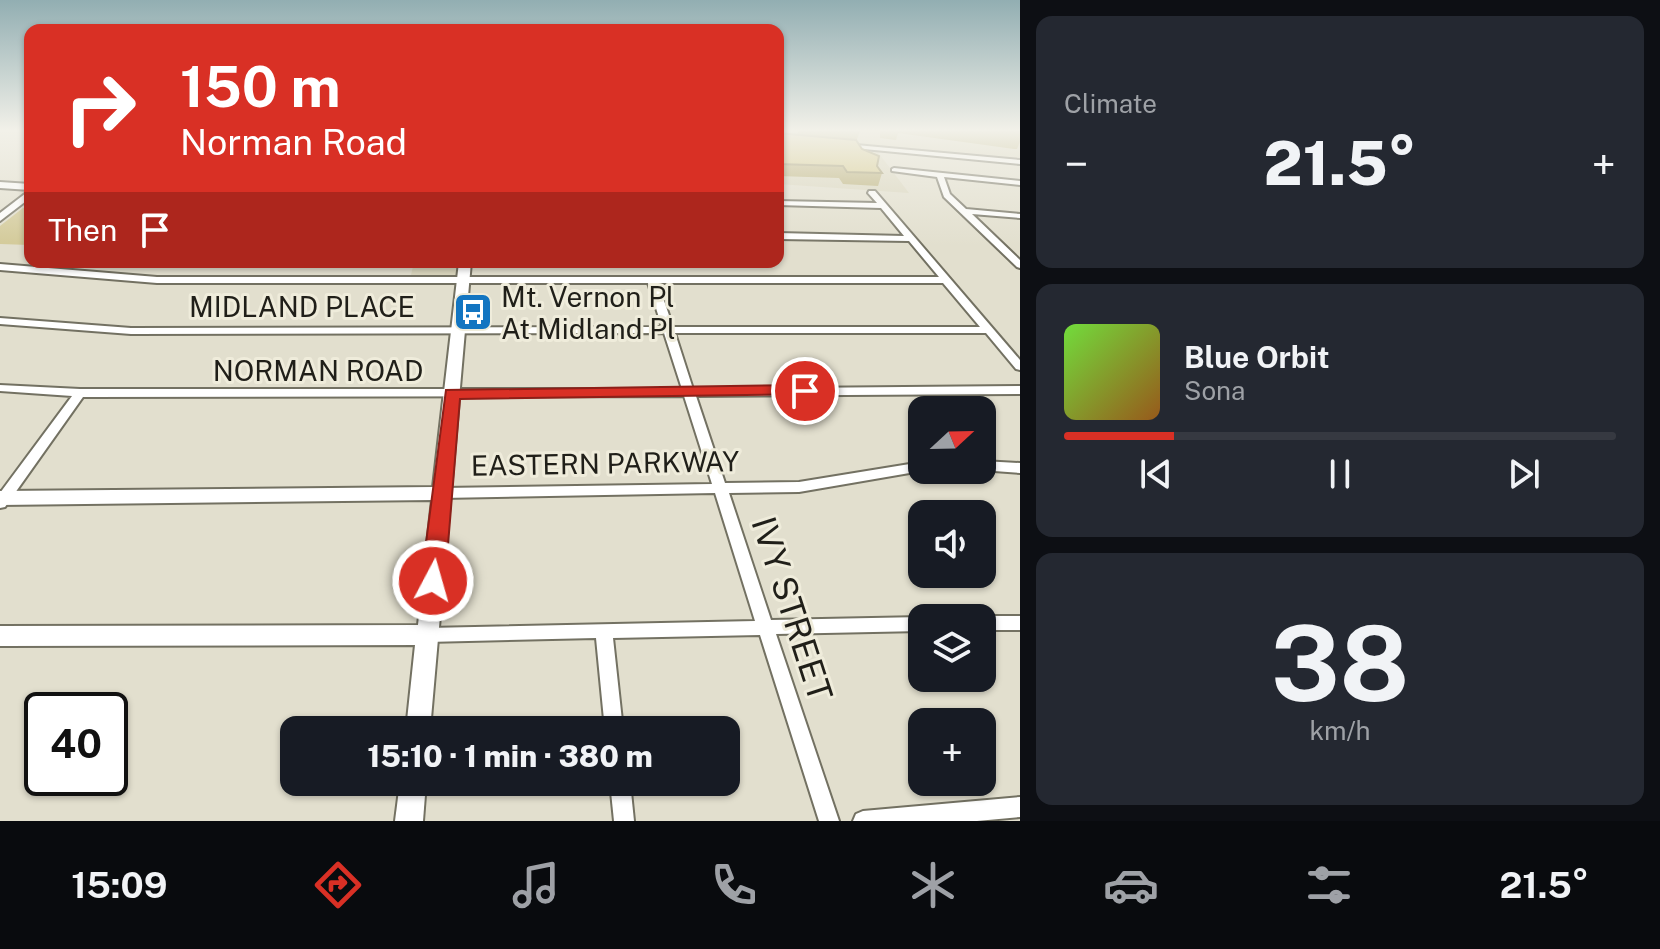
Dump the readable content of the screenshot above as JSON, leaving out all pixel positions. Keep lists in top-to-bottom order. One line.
{"streets":{"street":["MIDLAND PLACE","NORMAN ROAD","EASTERN PARKWAY","IVY STREET"]},"crossings":[["MIDLAND PLACE","IVY STREET"],["NORMAN ROAD","IVY STREET"],["EASTERN PARKWAY","IVY STREET"]],"places":{"bus stop":["Mt. Vernon Pl At Midland Pl"]},"north":"right","page":{"tile":["Climate",["38","km/h"]],"turn":["150 m","Norman Road"],"heat":["−","21.5°","+"],"then":"Then","song":["Blue Orbit","Sona"],"map_buttons":"+","limit":"40","trip":"15:10 · 1 min · 380 m","tabs":["15:09","21.5°"]}}
